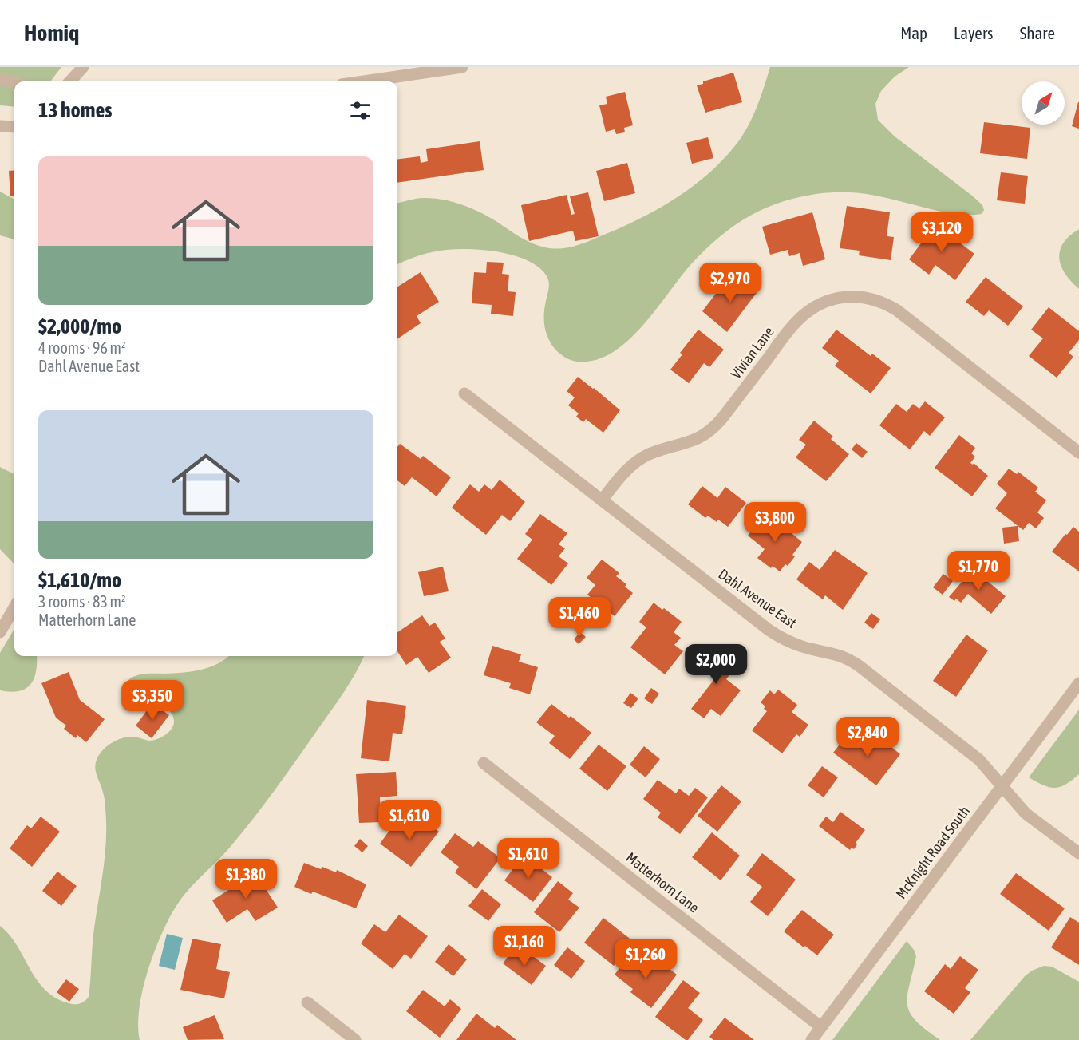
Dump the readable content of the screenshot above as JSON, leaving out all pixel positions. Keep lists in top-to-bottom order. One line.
{"streets":{"street":["Vivian Lane","Dahl Avenue East","McKnight Road South","Matterhorn Lane"]},"crossings":[["Vivian Lane","Dahl Avenue East"],["Dahl Avenue East","McKnight Road South"],["McKnight Road South","Matterhorn Lane"]],"north":"top right","page":{"header":"Homiq","nav":["Map","Layers","Share"],"heading":"13 homes","list":[{"name":"$2,000/mo","note":"4 rooms · 96 m² · Dahl Avenue East"},{"name":"$1,610/mo","note":"3 rooms · 83 m² · Matterhorn Lane"}],"price":["$3,120","$2,970","$3,800","$1,770","$1,460","$2,000","$3,350","$2,840","$1,610","$1,610","$1,380","$1,160","$1,260"]}}
